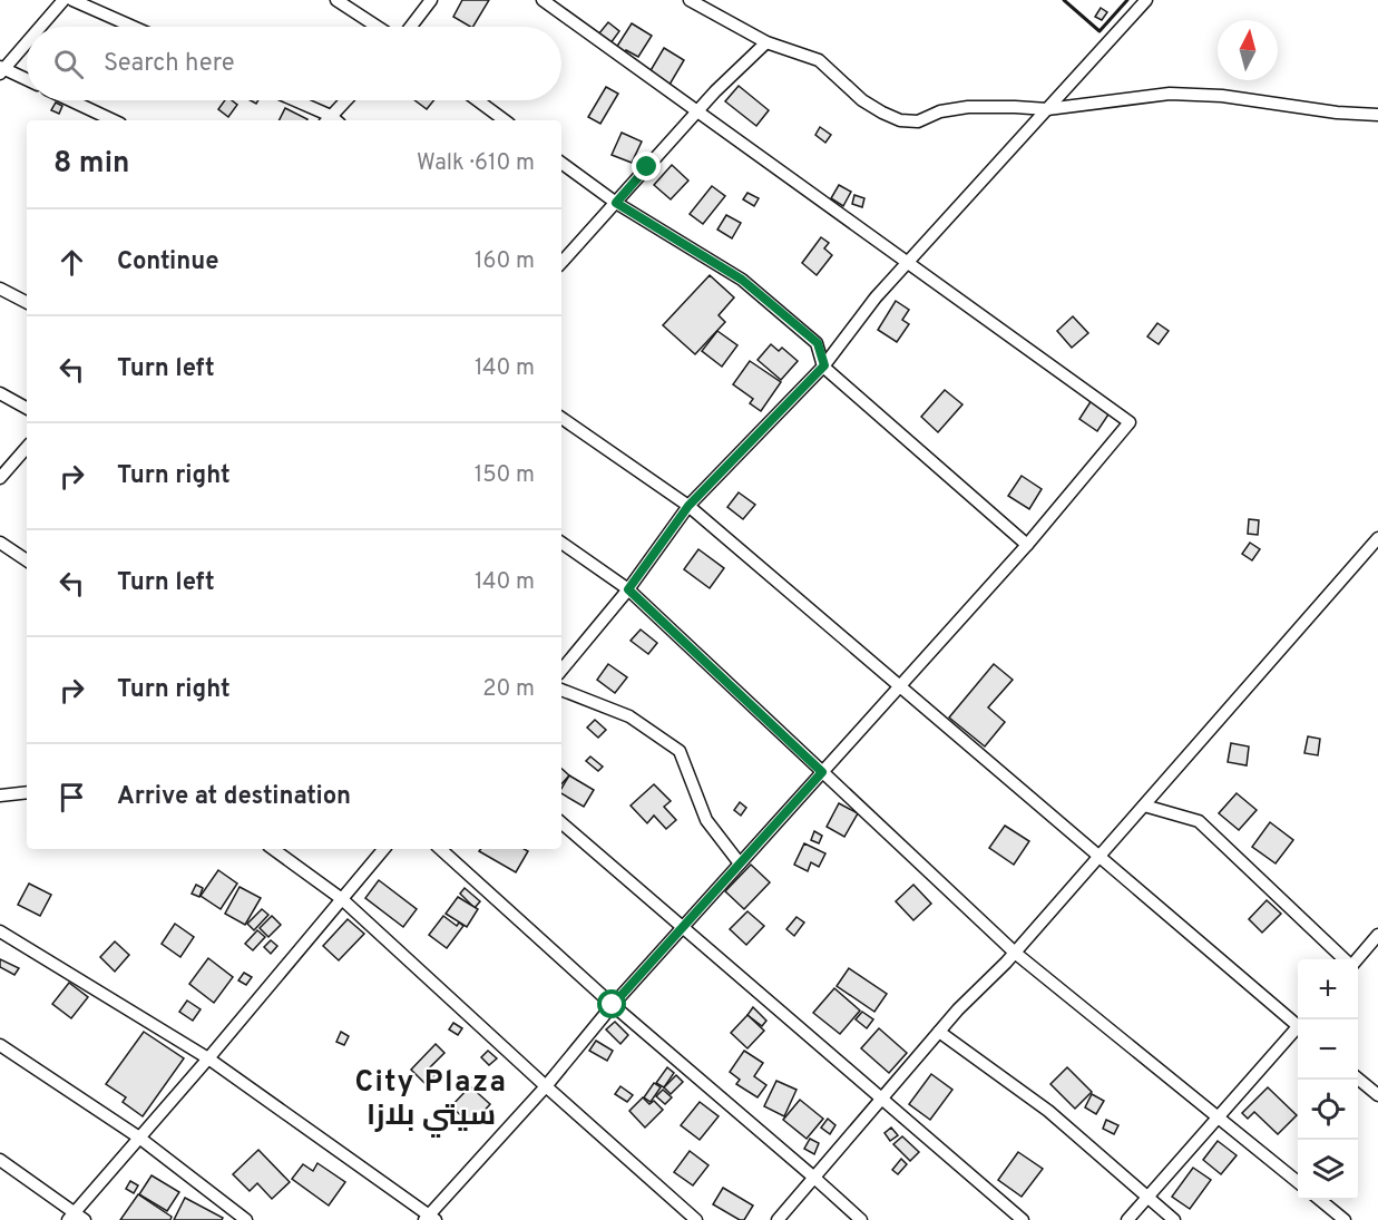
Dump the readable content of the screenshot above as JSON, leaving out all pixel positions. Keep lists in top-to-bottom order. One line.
{"districts":["City Plaza سيتي بلازا"],"north":"top","page":{"search":"Search here","heading":["8 min","Walk · 610 m"],"list":[["Continue","160 m"],["Turn left","140 m"],["Turn right","150 m"],["Turn left","140 m"],["Turn right","20 m"],"Arrive at destination"],"map_buttons":["+","−"]}}
